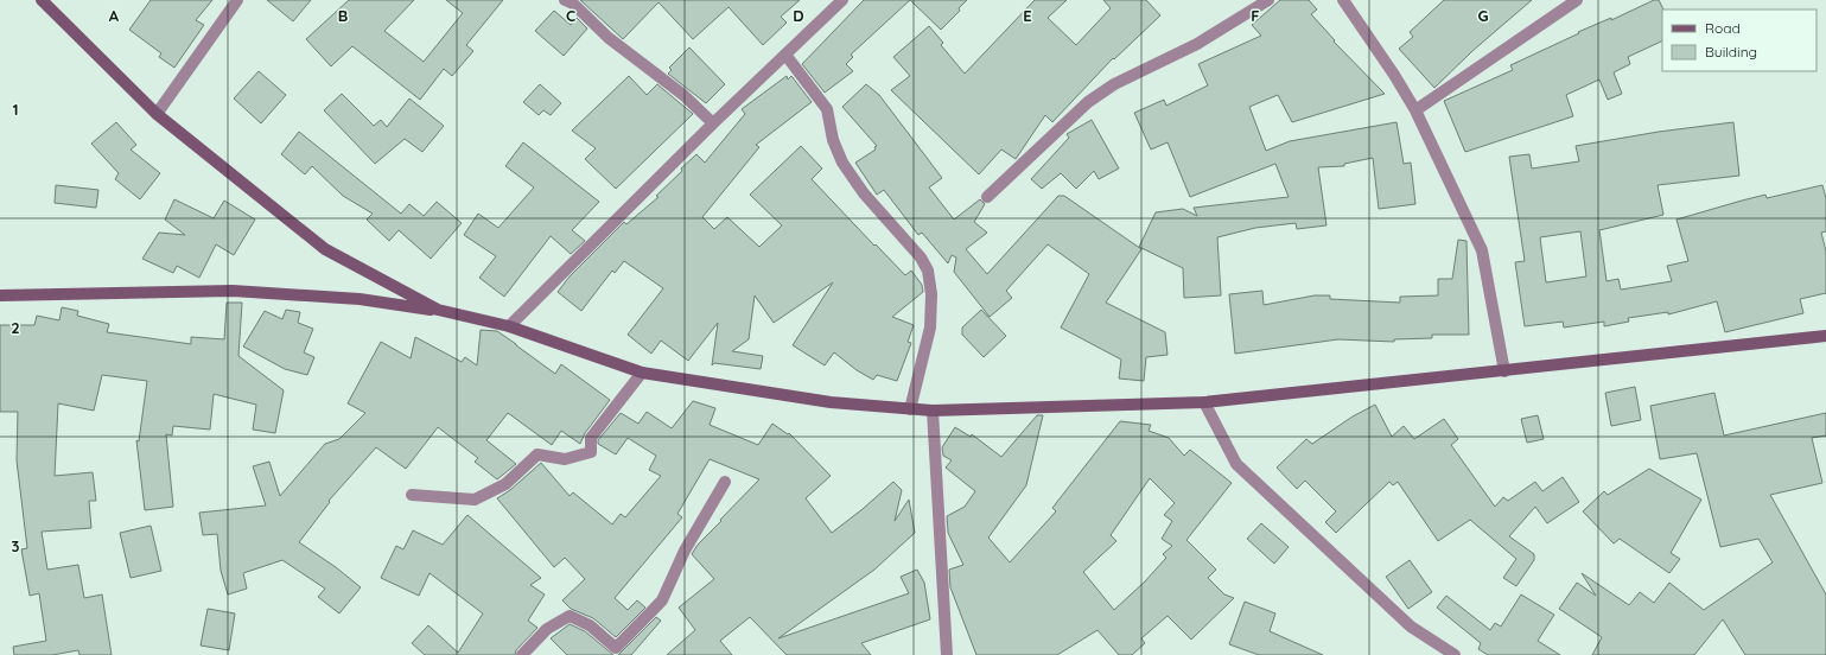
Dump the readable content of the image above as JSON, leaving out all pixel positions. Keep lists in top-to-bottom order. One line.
{"legend":["Road","Building"],"grid":{"columns":["A","B","C","D","E","F","G"],"rows":["1","2","3"]}}
